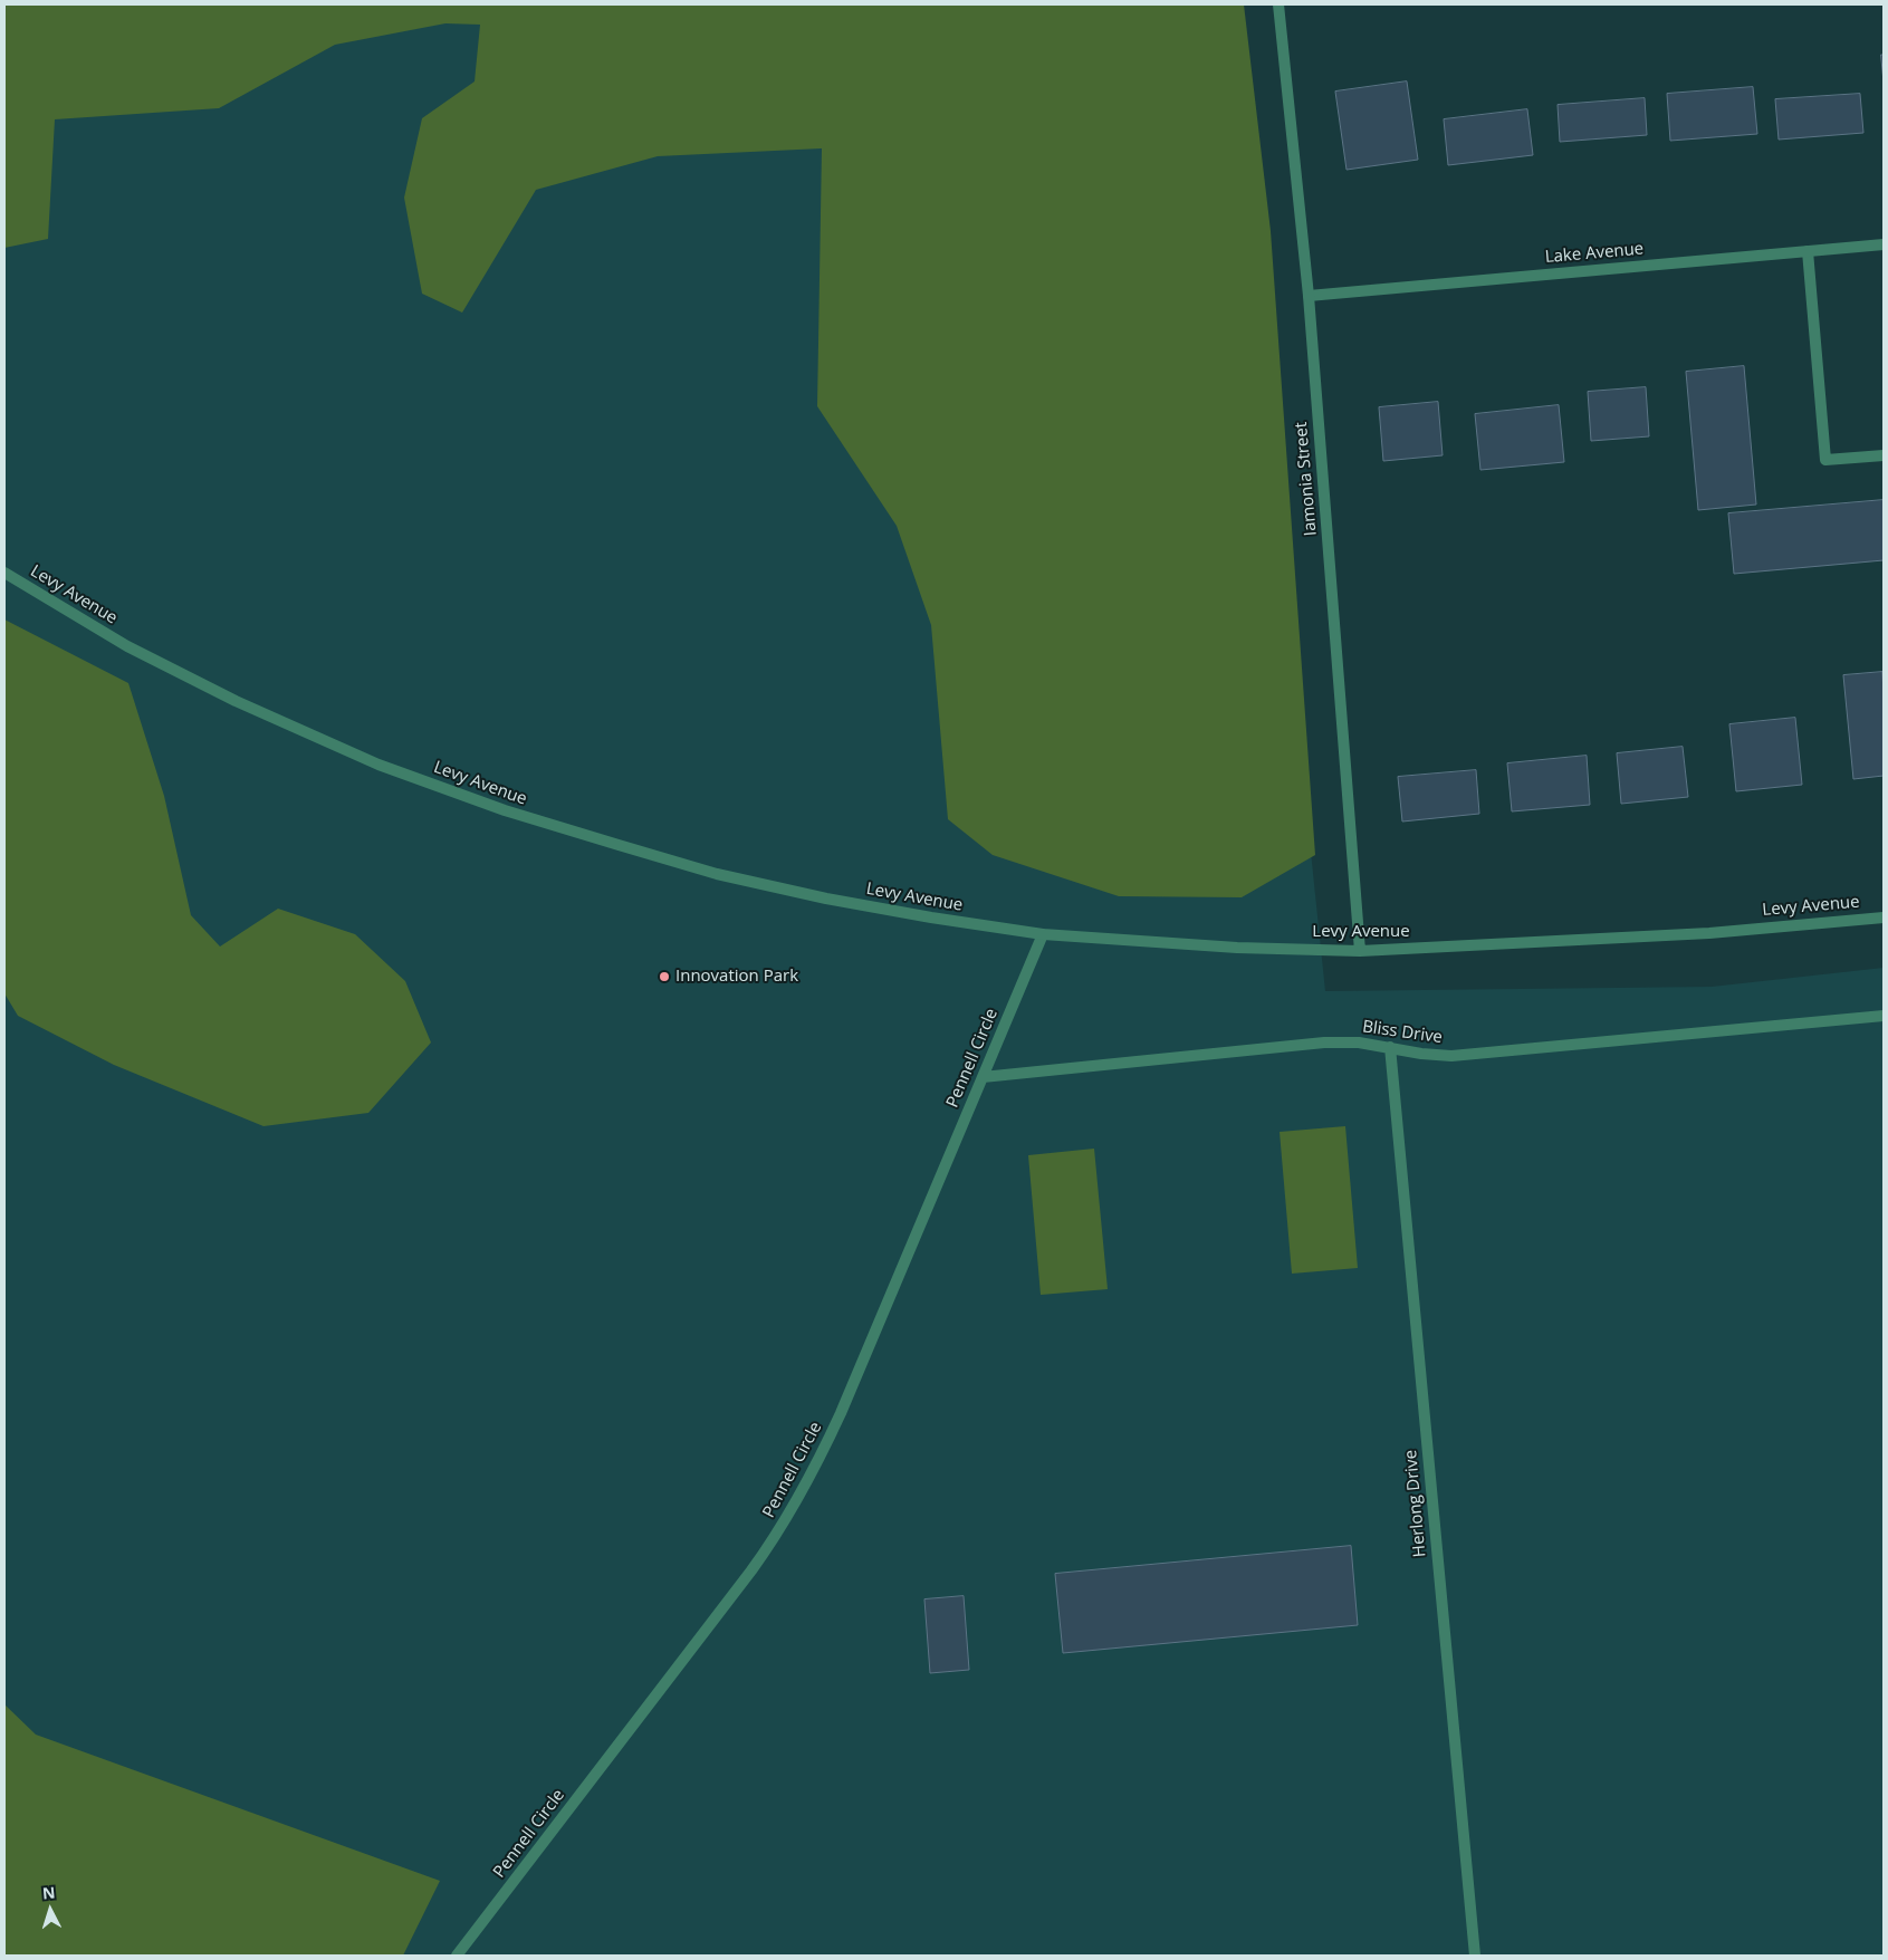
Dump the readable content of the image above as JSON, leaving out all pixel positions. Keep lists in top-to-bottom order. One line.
{"streets":{"street":["Lake Avenue","Iamonia Street","Levy Avenue","Bliss Drive","Pennell Circle","Herlong Drive"]},"crossings":[["Lake Avenue","Iamonia Street"],["Iamonia Street","Levy Avenue"],["Levy Avenue","Pennell Circle"],["Bliss Drive","Pennell Circle"],["Bliss Drive","Herlong Drive"]],"places":["Innovation Park"],"north":"top"}
